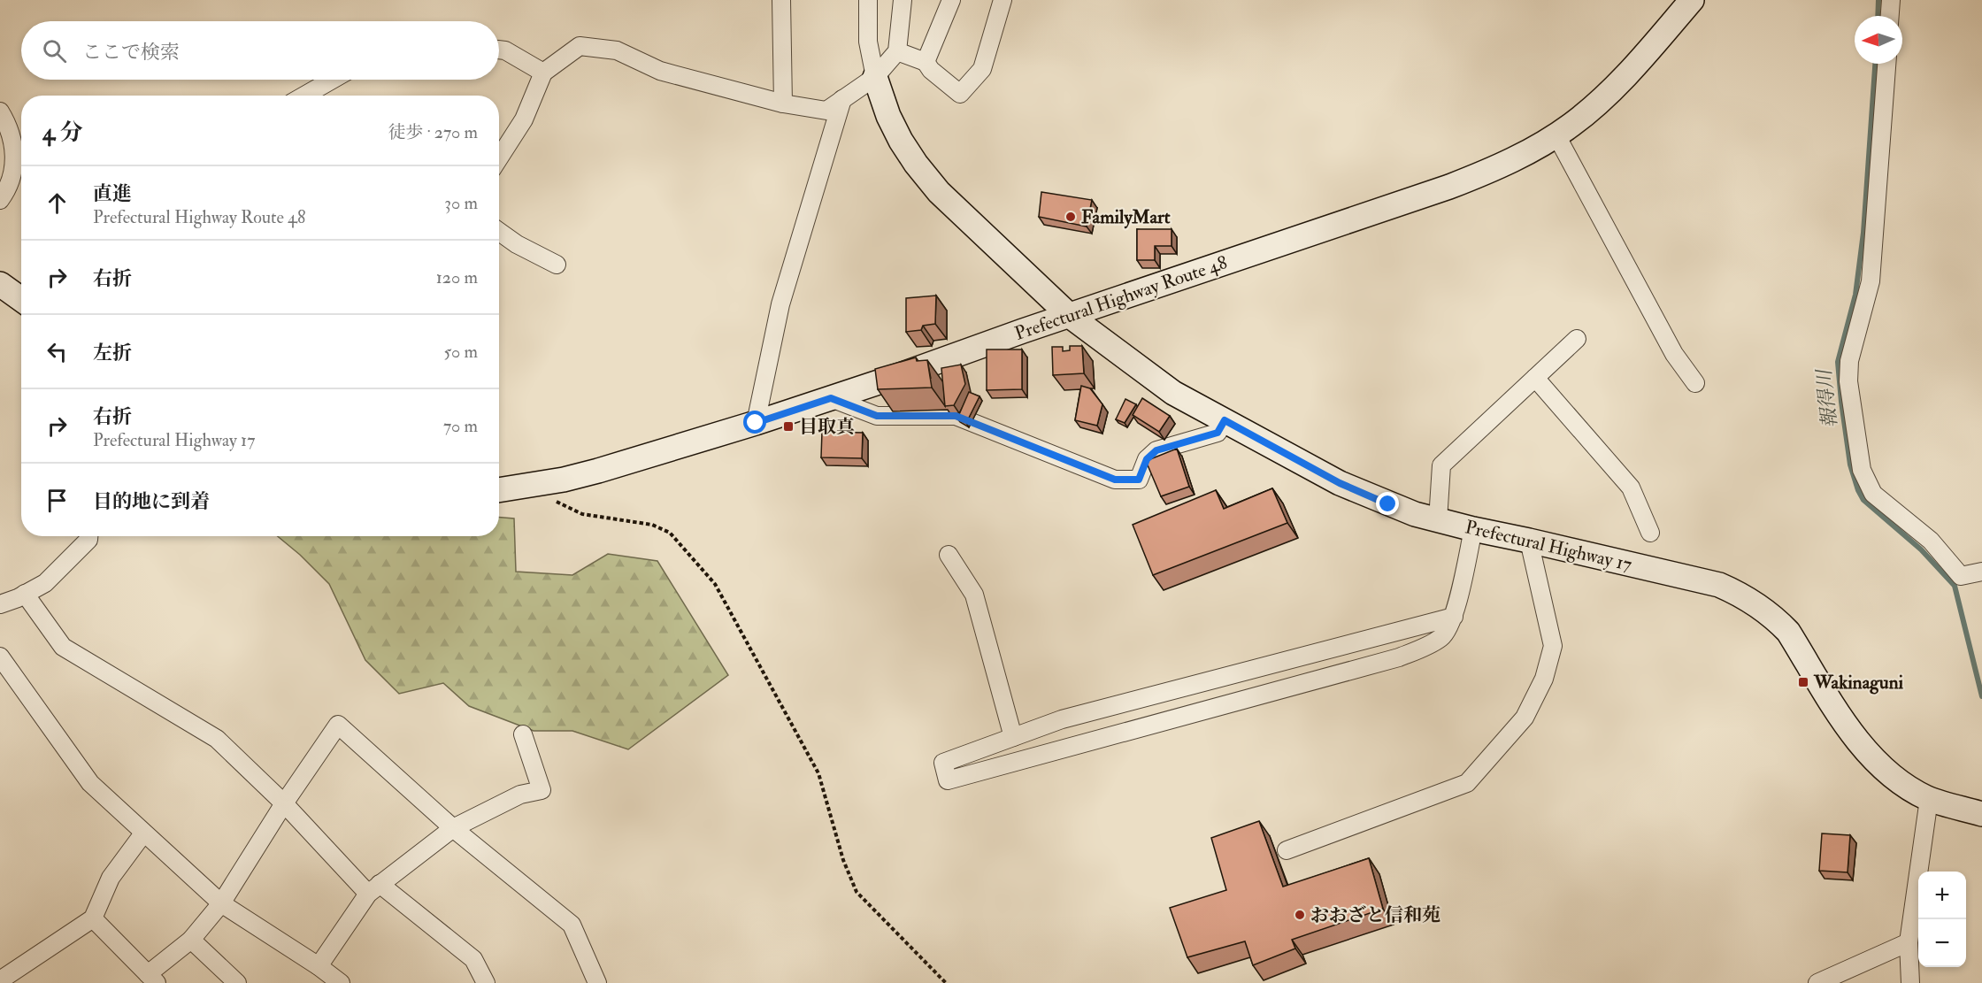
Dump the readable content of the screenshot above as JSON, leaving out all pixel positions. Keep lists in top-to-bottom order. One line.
{"streets":{"main road":["Prefectural Highway Route 48","Prefectural Highway 17"]},"crossings":[["Prefectural Highway Route 48","Prefectural Highway 17"]],"water":["報得川"],"places":{"other":["FamilyMart","おおざと信和苑"],"transit":["目取真","Wakinaguni"]},"north":"left","page":{"search":"ここで検索","heading":["4 分","徒歩 · 270 m"],"list":[["直進","Prefectural Highway Route 48","30 m"],["右折","120 m"],["左折","50 m"],["右折","Prefectural Highway 17","70 m"],"目的地に到着"],"map_buttons":["+","−"]}}
